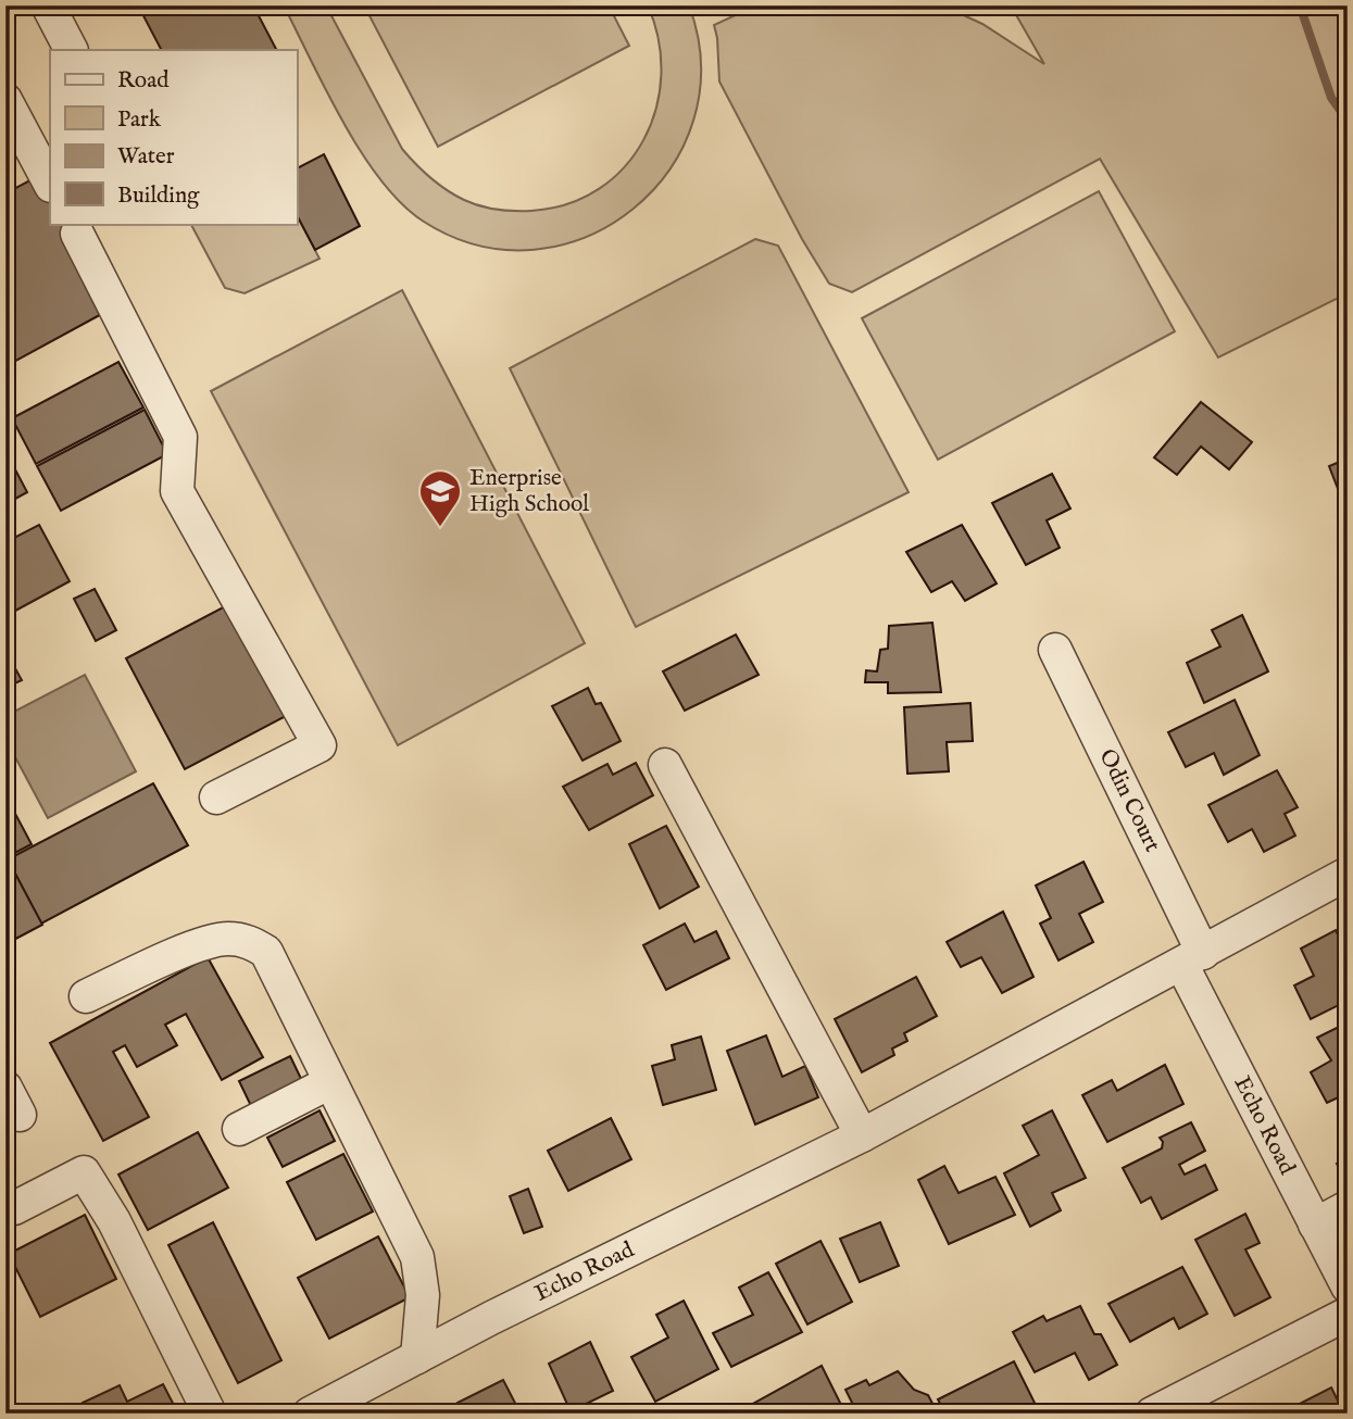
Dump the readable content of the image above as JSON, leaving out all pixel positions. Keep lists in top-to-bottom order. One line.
{"streets":{"street":["Odin Court","Echo Road"]},"crossings":[["Odin Court","Echo Road"]],"places":{"school or university":["Enerprise High School"]},"legend":["Road","Park","Water","Building"]}
